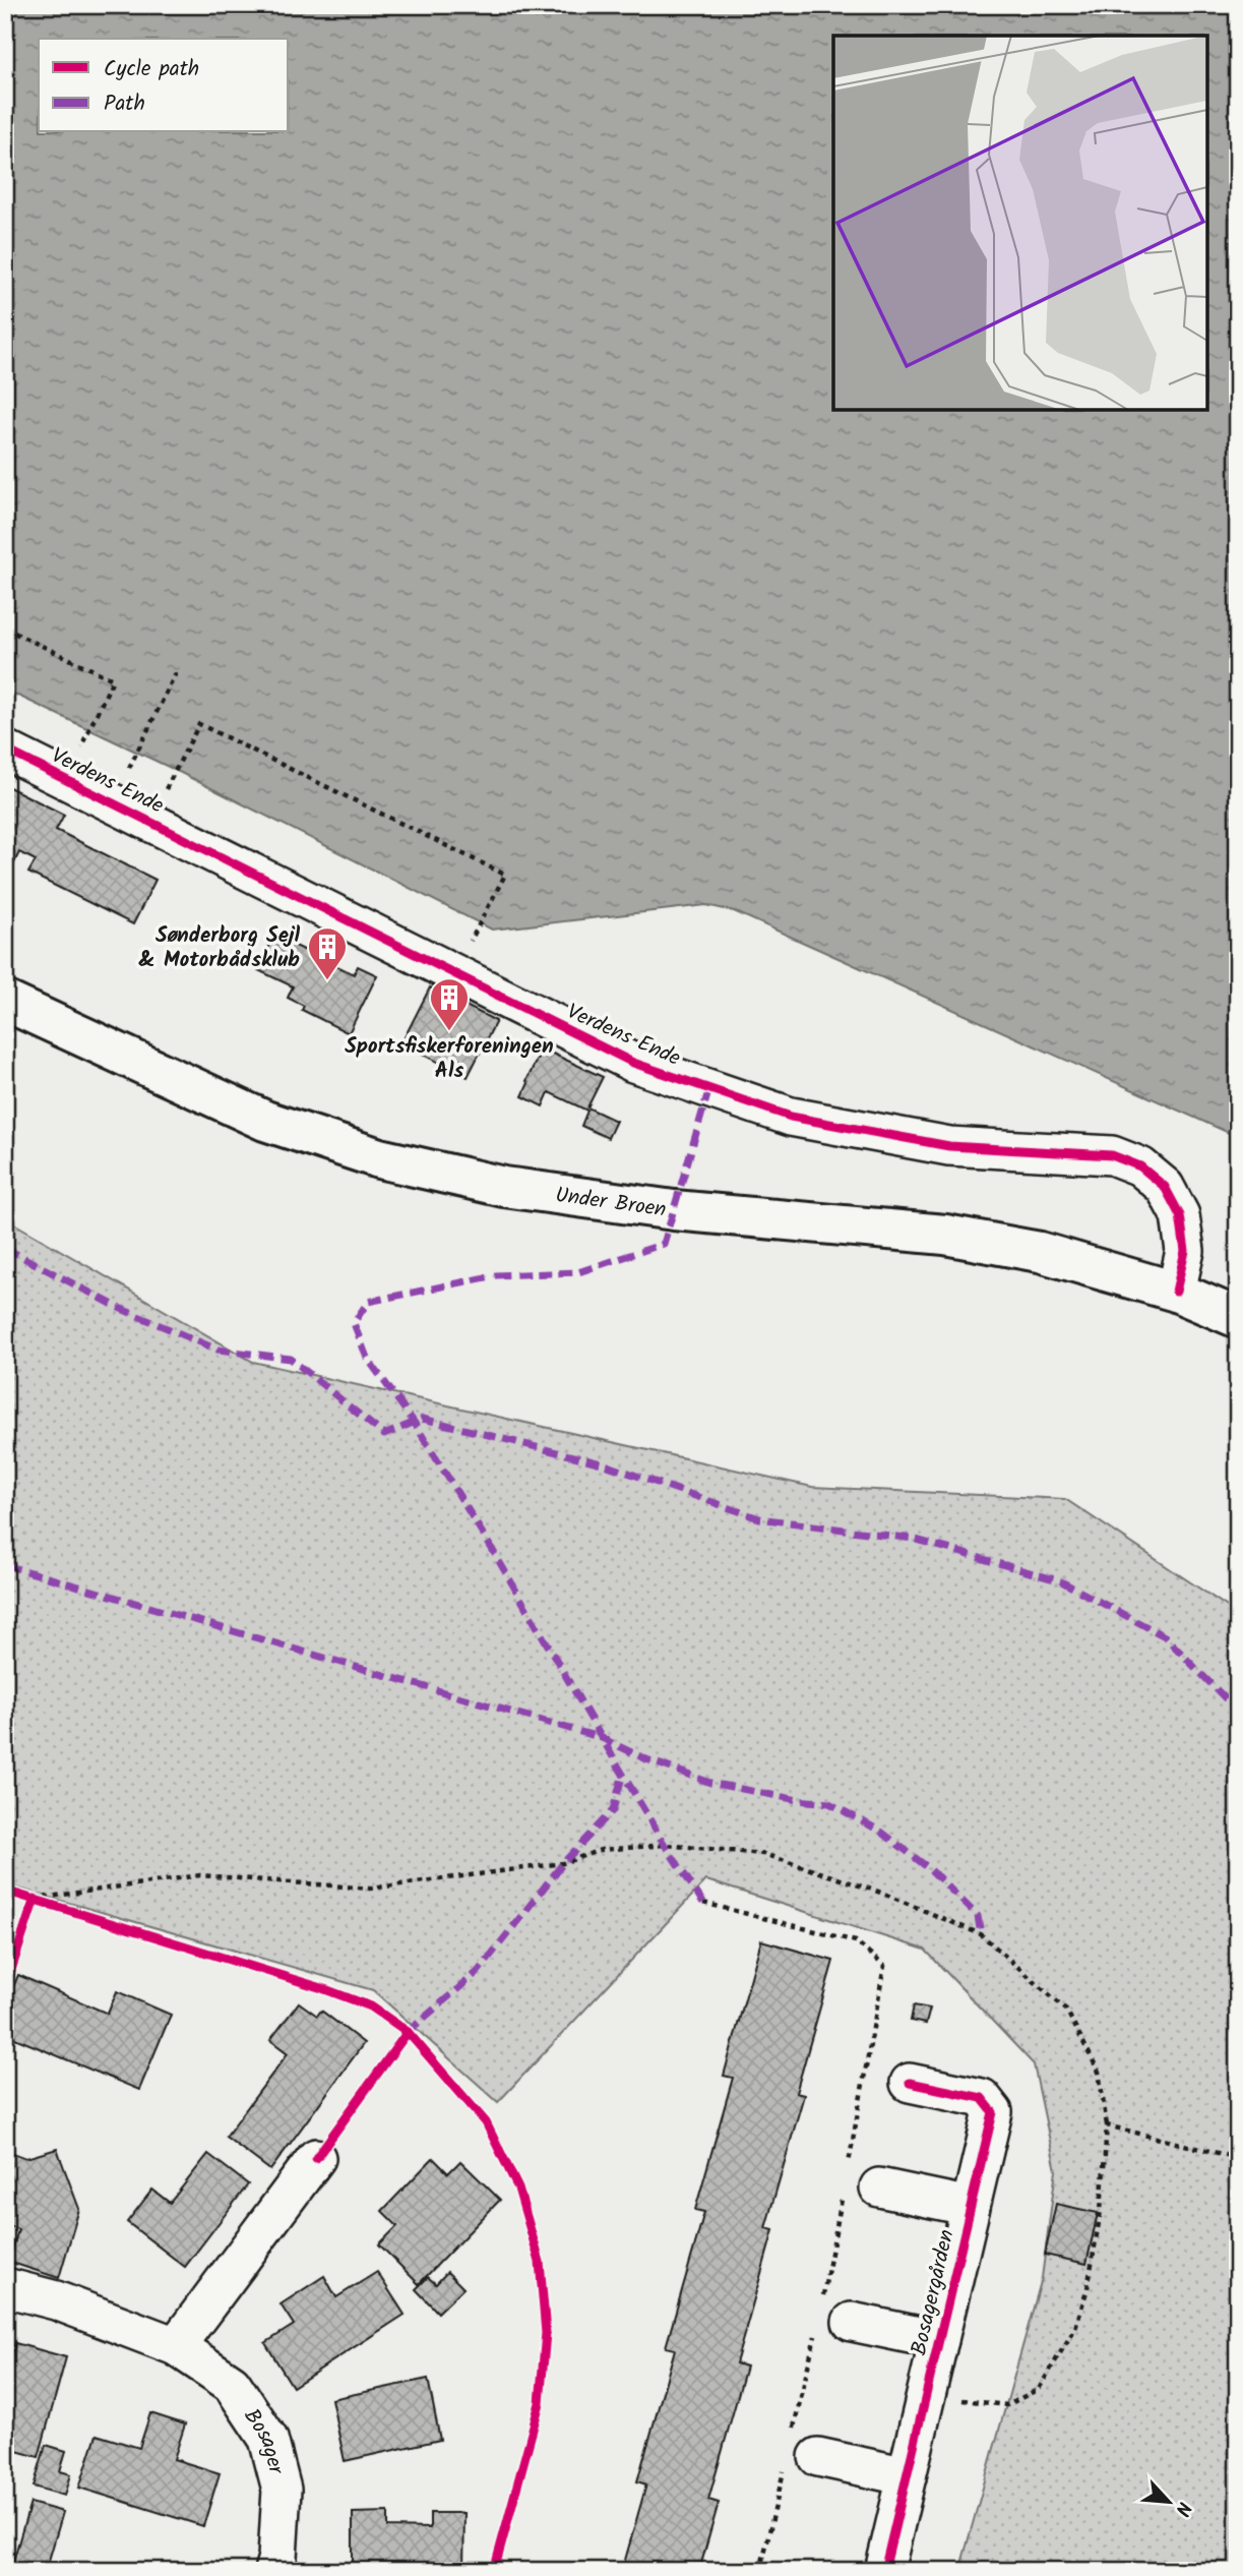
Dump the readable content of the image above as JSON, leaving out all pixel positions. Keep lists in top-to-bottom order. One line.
{"streets":{"street":["Verdens Ende","Under Broen","Bosagergården","Bosager"]},"crossings":[["Verdens Ende","Under Broen"]],"places":{"building":["Sønderborg Sejl & Motorbådsklub","Sportsfiskerforeningen Als"]},"legend":["Cycle path","Path"],"north":"bottom right"}
